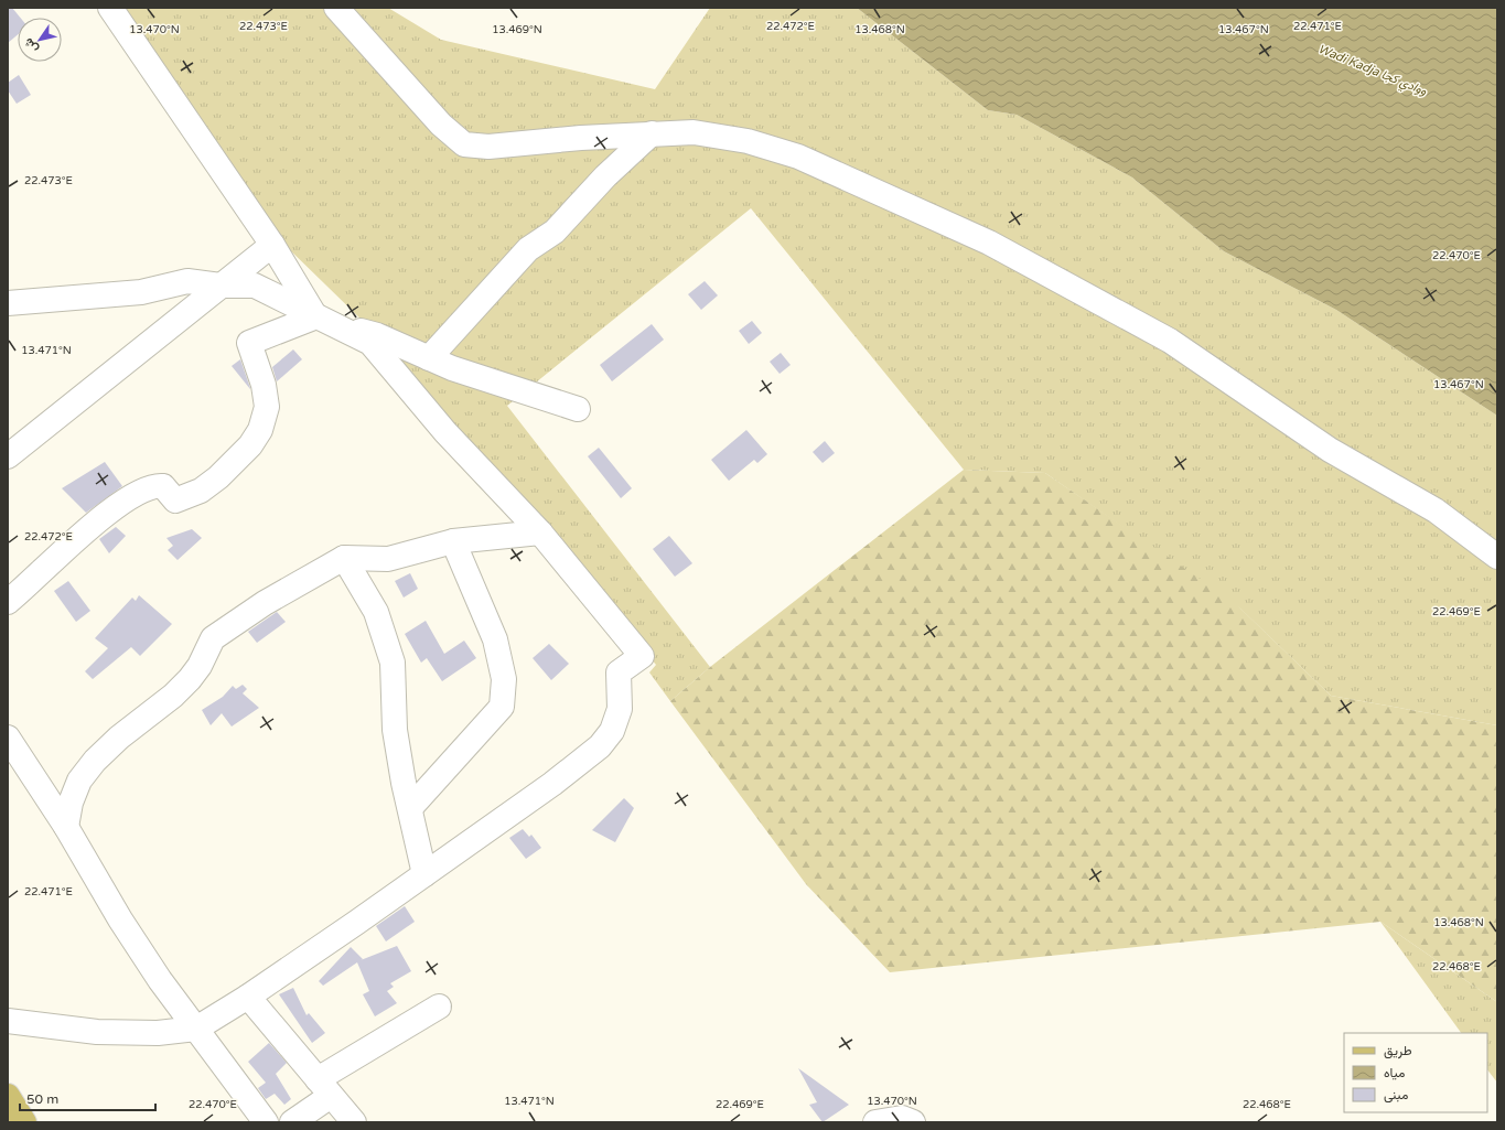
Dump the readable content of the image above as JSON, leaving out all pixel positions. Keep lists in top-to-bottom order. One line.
{"water":["Wadi Kadja ووادي كجا"],"legend":["طريق","مياه","مبنى"],"scale_bar":"50 m","north":"bottom left","coordinates":["22.473°E","22.472°E","22.471°E","13.470°N","13.469°N","13.468°N","13.467°N","22.470°E","13.471°N","22.469°E","22.468°E"]}
